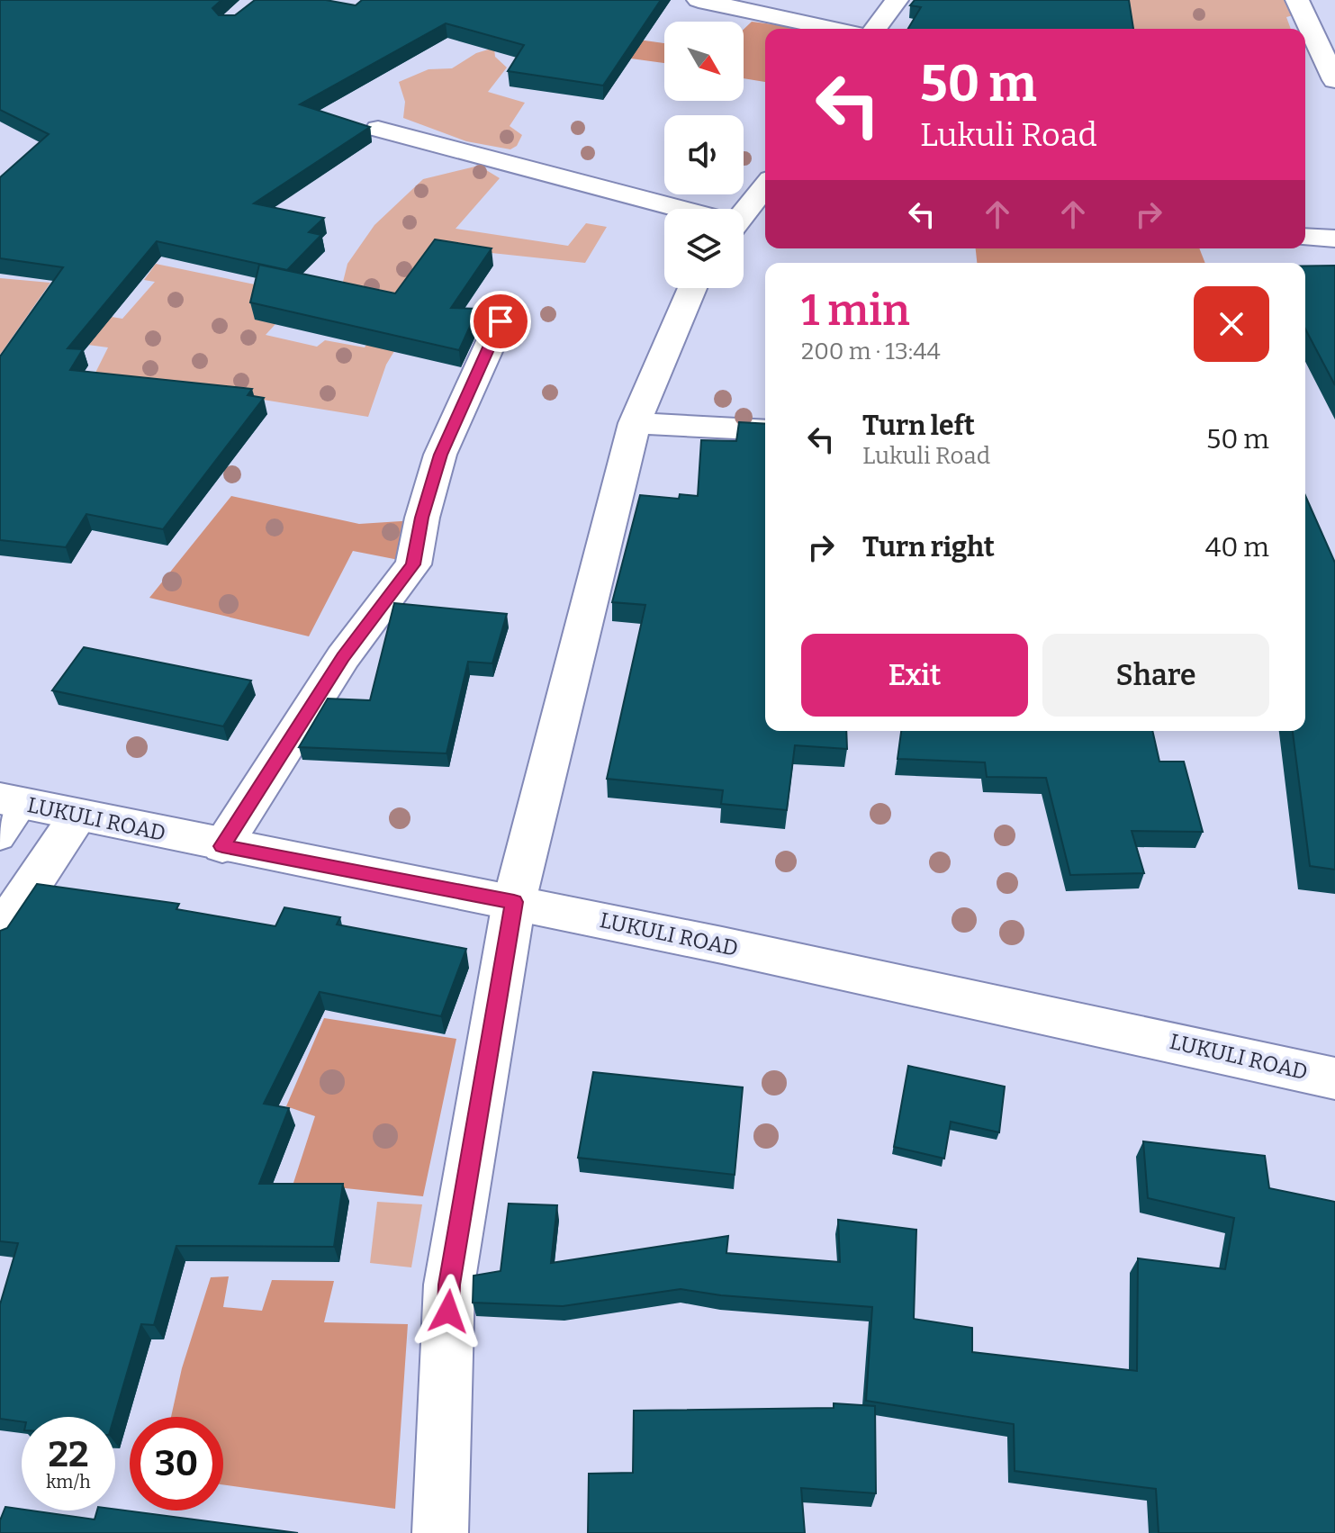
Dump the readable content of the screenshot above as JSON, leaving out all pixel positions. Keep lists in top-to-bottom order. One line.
{"streets":{"street":["LUKULI ROAD"]},"north":"bottom right","page":{"turn":["50 m","Lukuli Road"],"heading":["1 min","200 m · 13:44"],"list":[{"name":"Turn left","note":"Lukuli Road","value":"50 m"},{"name":"Turn right","value":"40 m"}],"buttons":["Exit","Share"],"speed":"22 km/h","limit":"30"}}
